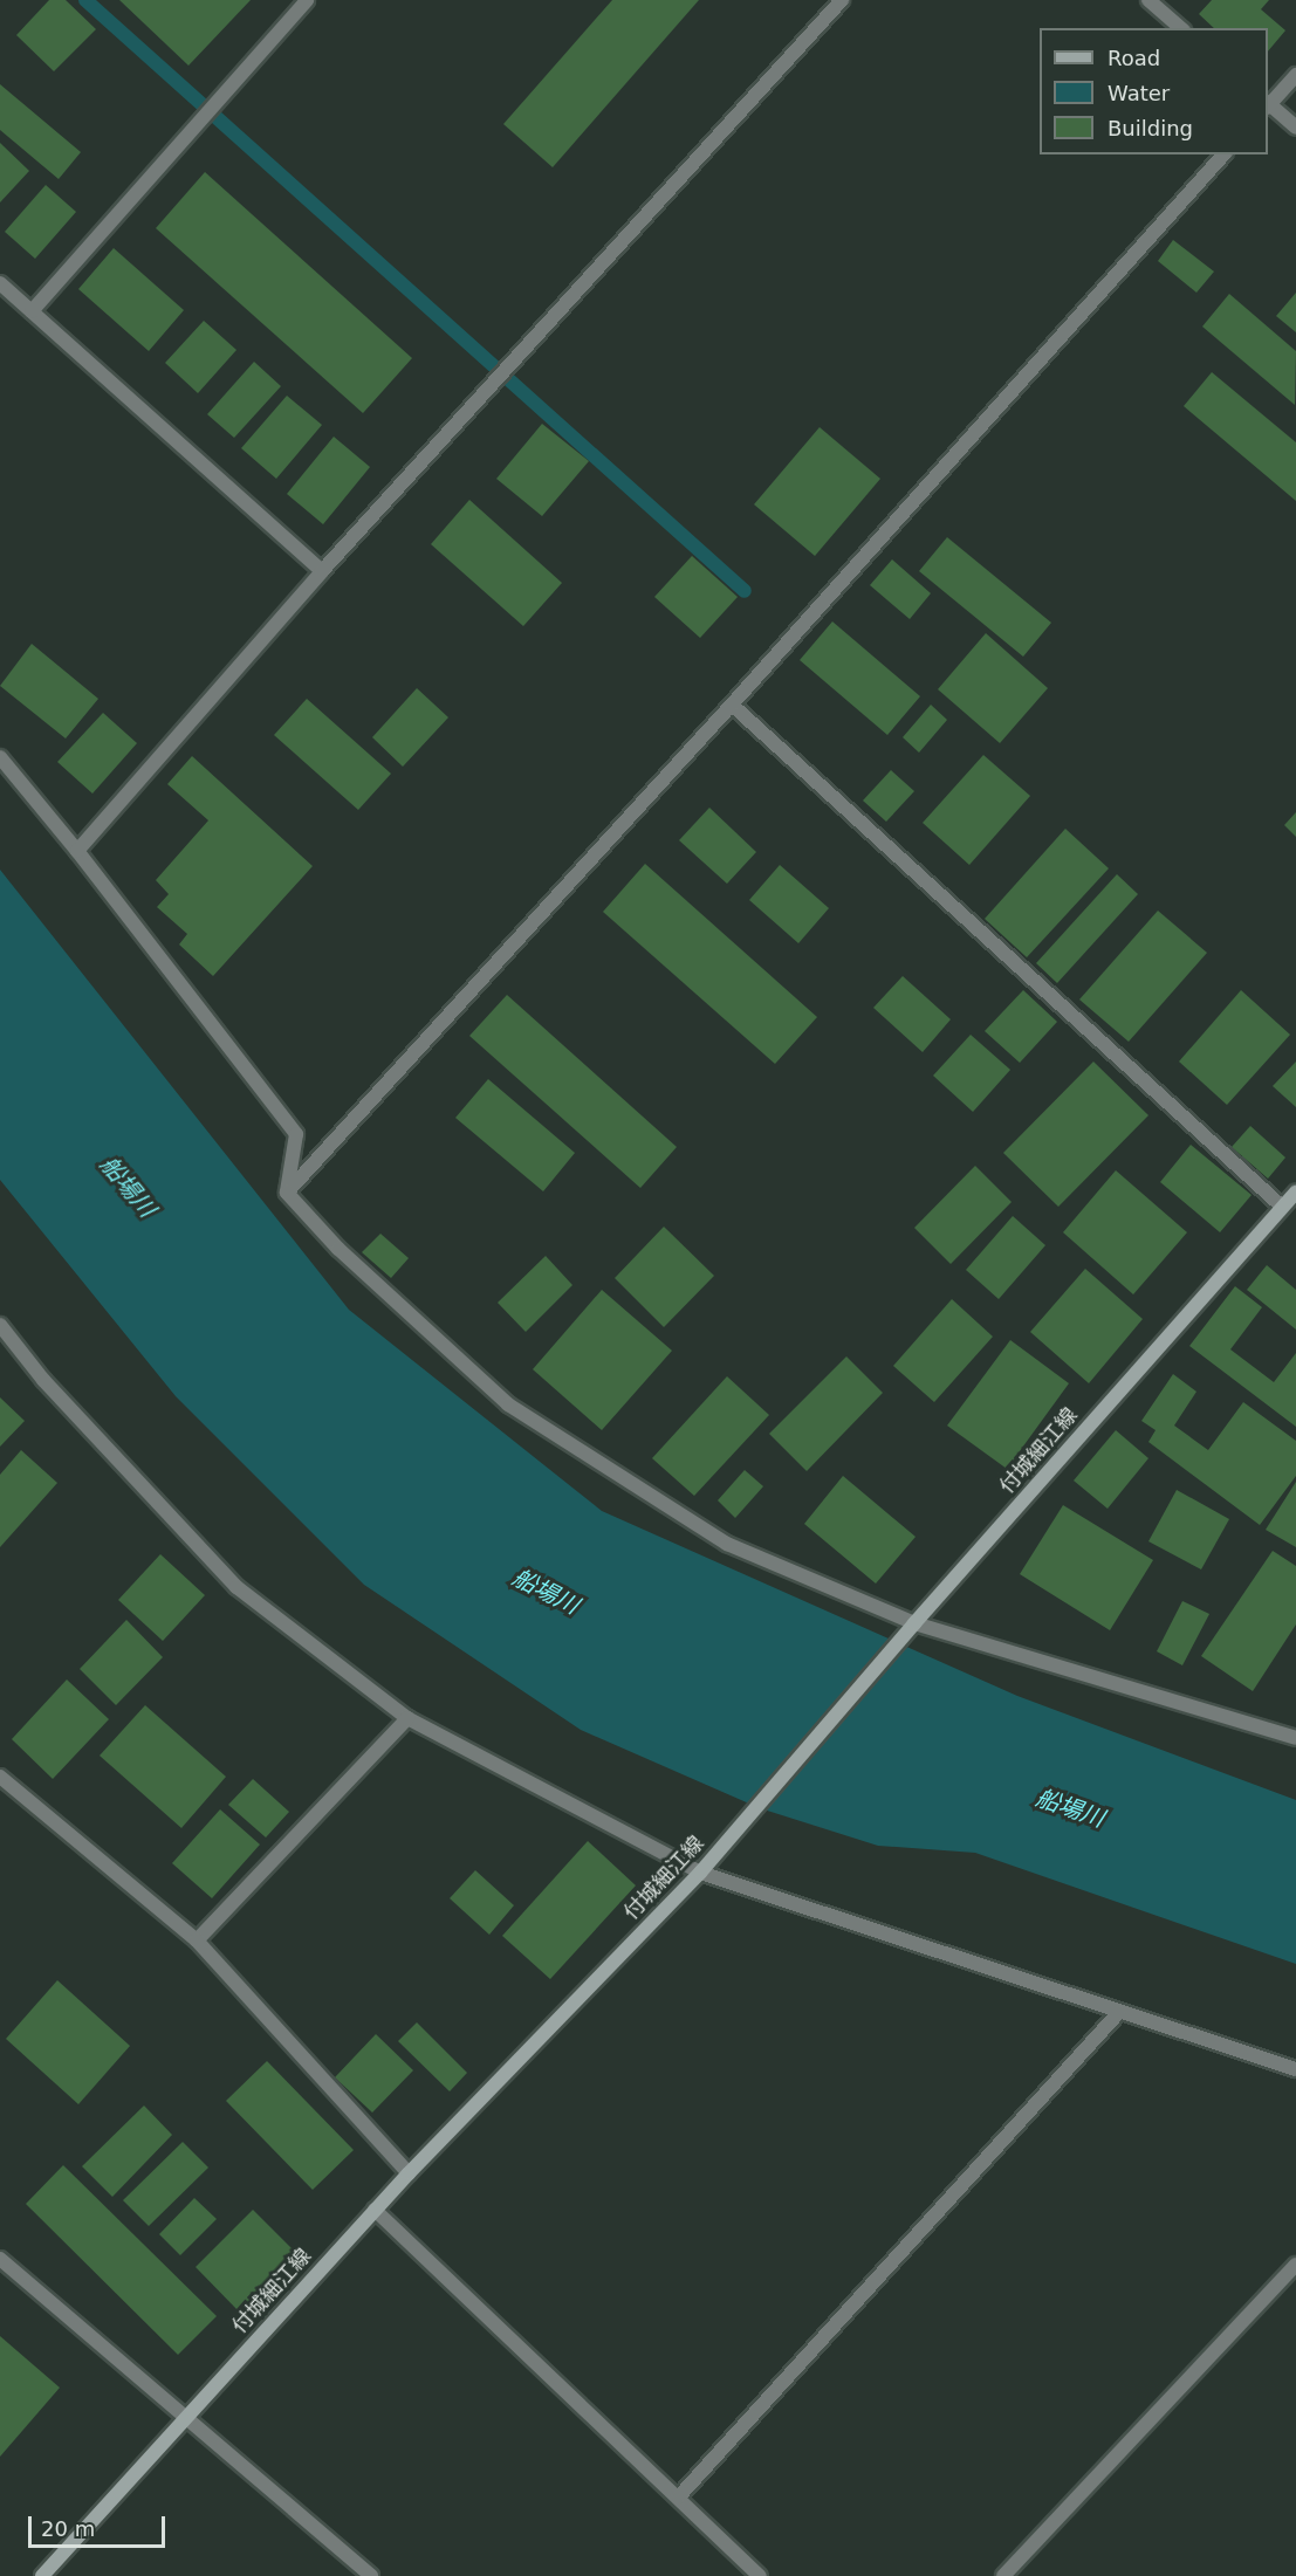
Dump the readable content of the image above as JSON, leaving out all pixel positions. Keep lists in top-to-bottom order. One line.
{"streets":{"main road":["付城細江線"]},"water":["船場川"],"legend":["Road","Water","Building"],"scale_bar":"20 m"}
